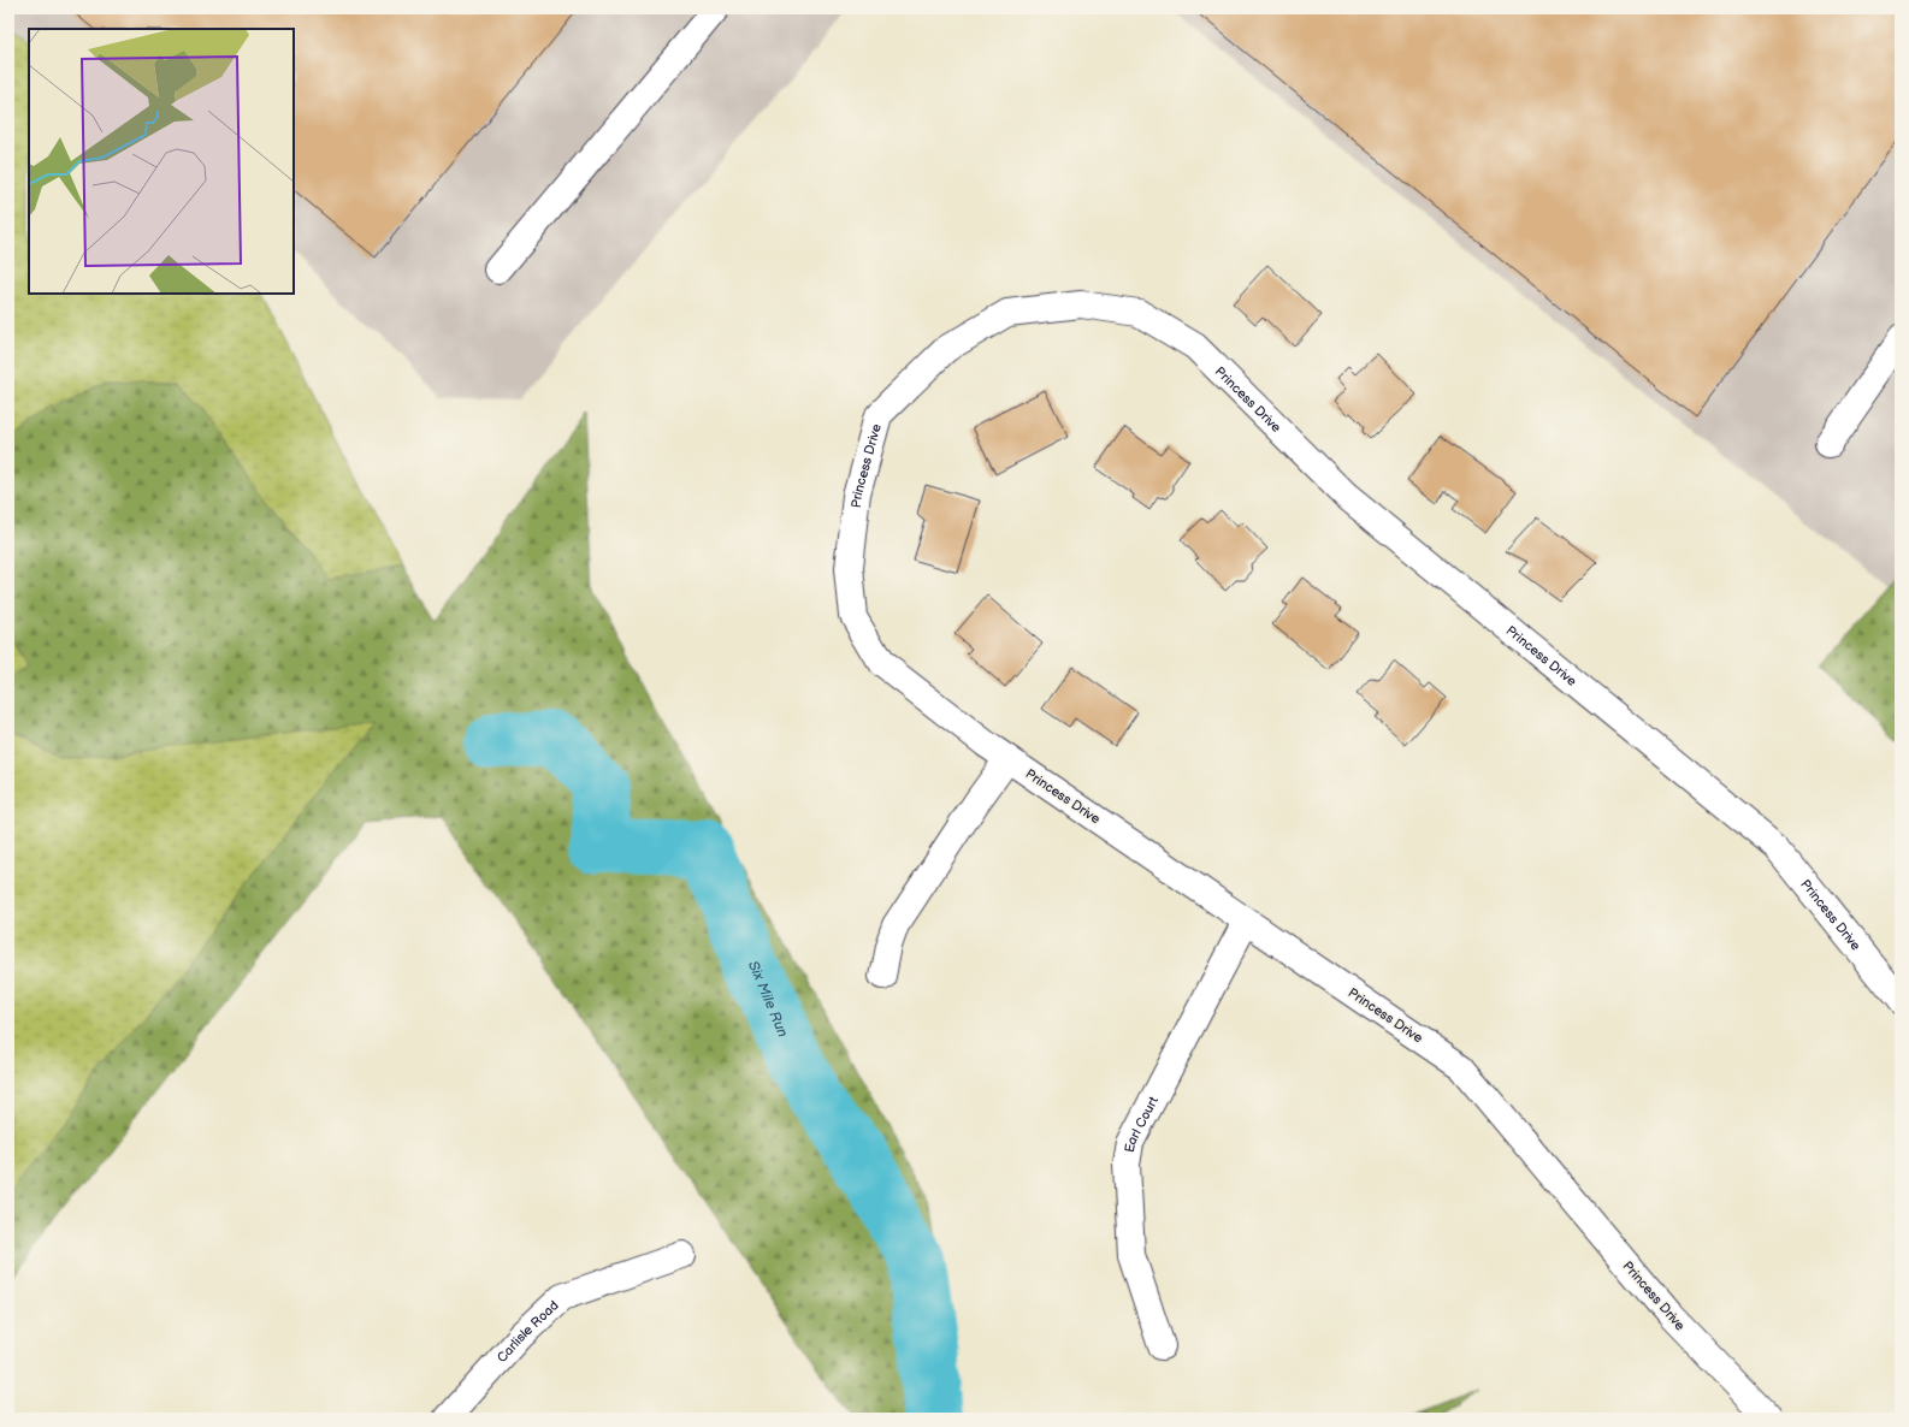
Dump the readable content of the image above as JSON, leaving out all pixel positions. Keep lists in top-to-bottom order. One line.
{"streets":{"street":["Princess Drive","Earl Court","Carlisle Road"]},"crossings":[["Princess Drive","Earl Court"]],"water":["Six Mile Run"]}
